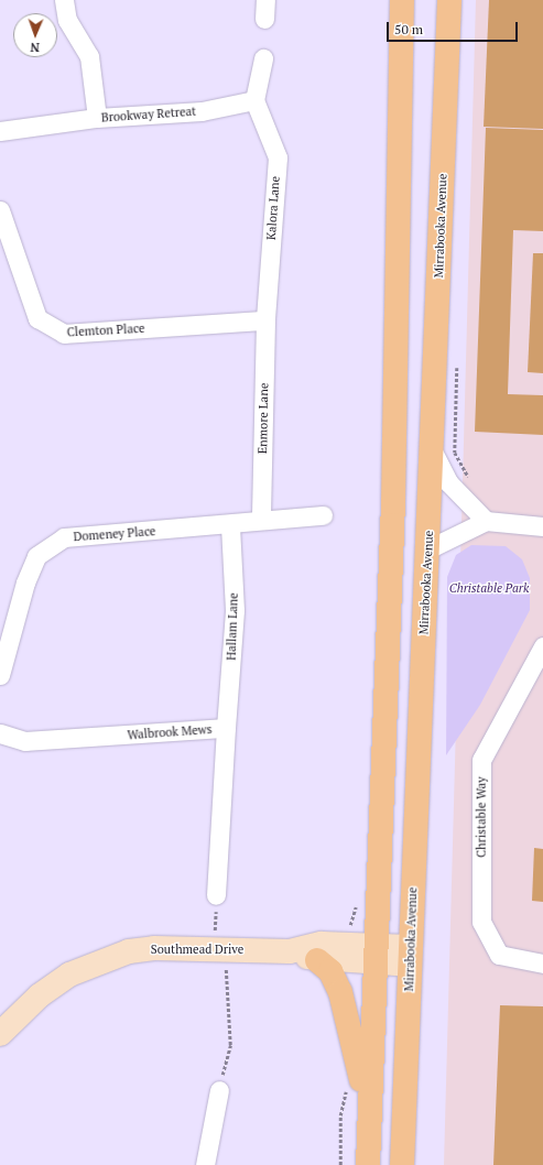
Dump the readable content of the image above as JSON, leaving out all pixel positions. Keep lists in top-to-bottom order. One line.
{"streets":{"main road":["Mirrabooka Avenue"],"street":["Brookway Retreat","Kalora Lane","Clemton Place","Enmore Lane","Domeney Place","Hallam Lane","Walbrook Mews","Christable Way","Southmead Drive"]},"crossings":[["Brookway Retreat","Kalora Lane"],["Kalora Lane","Clemton Place"],["Kalora Lane","Enmore Lane"],["Mirrabooka Avenue","Southmead Drive"],["Clemton Place","Enmore Lane"],["Enmore Lane","Domeney Place"],["Domeney Place","Hallam Lane"],["Hallam Lane","Walbrook Mews"]],"parks":["Christable Park"],"scale_bar":"50 m","north":"bottom"}
